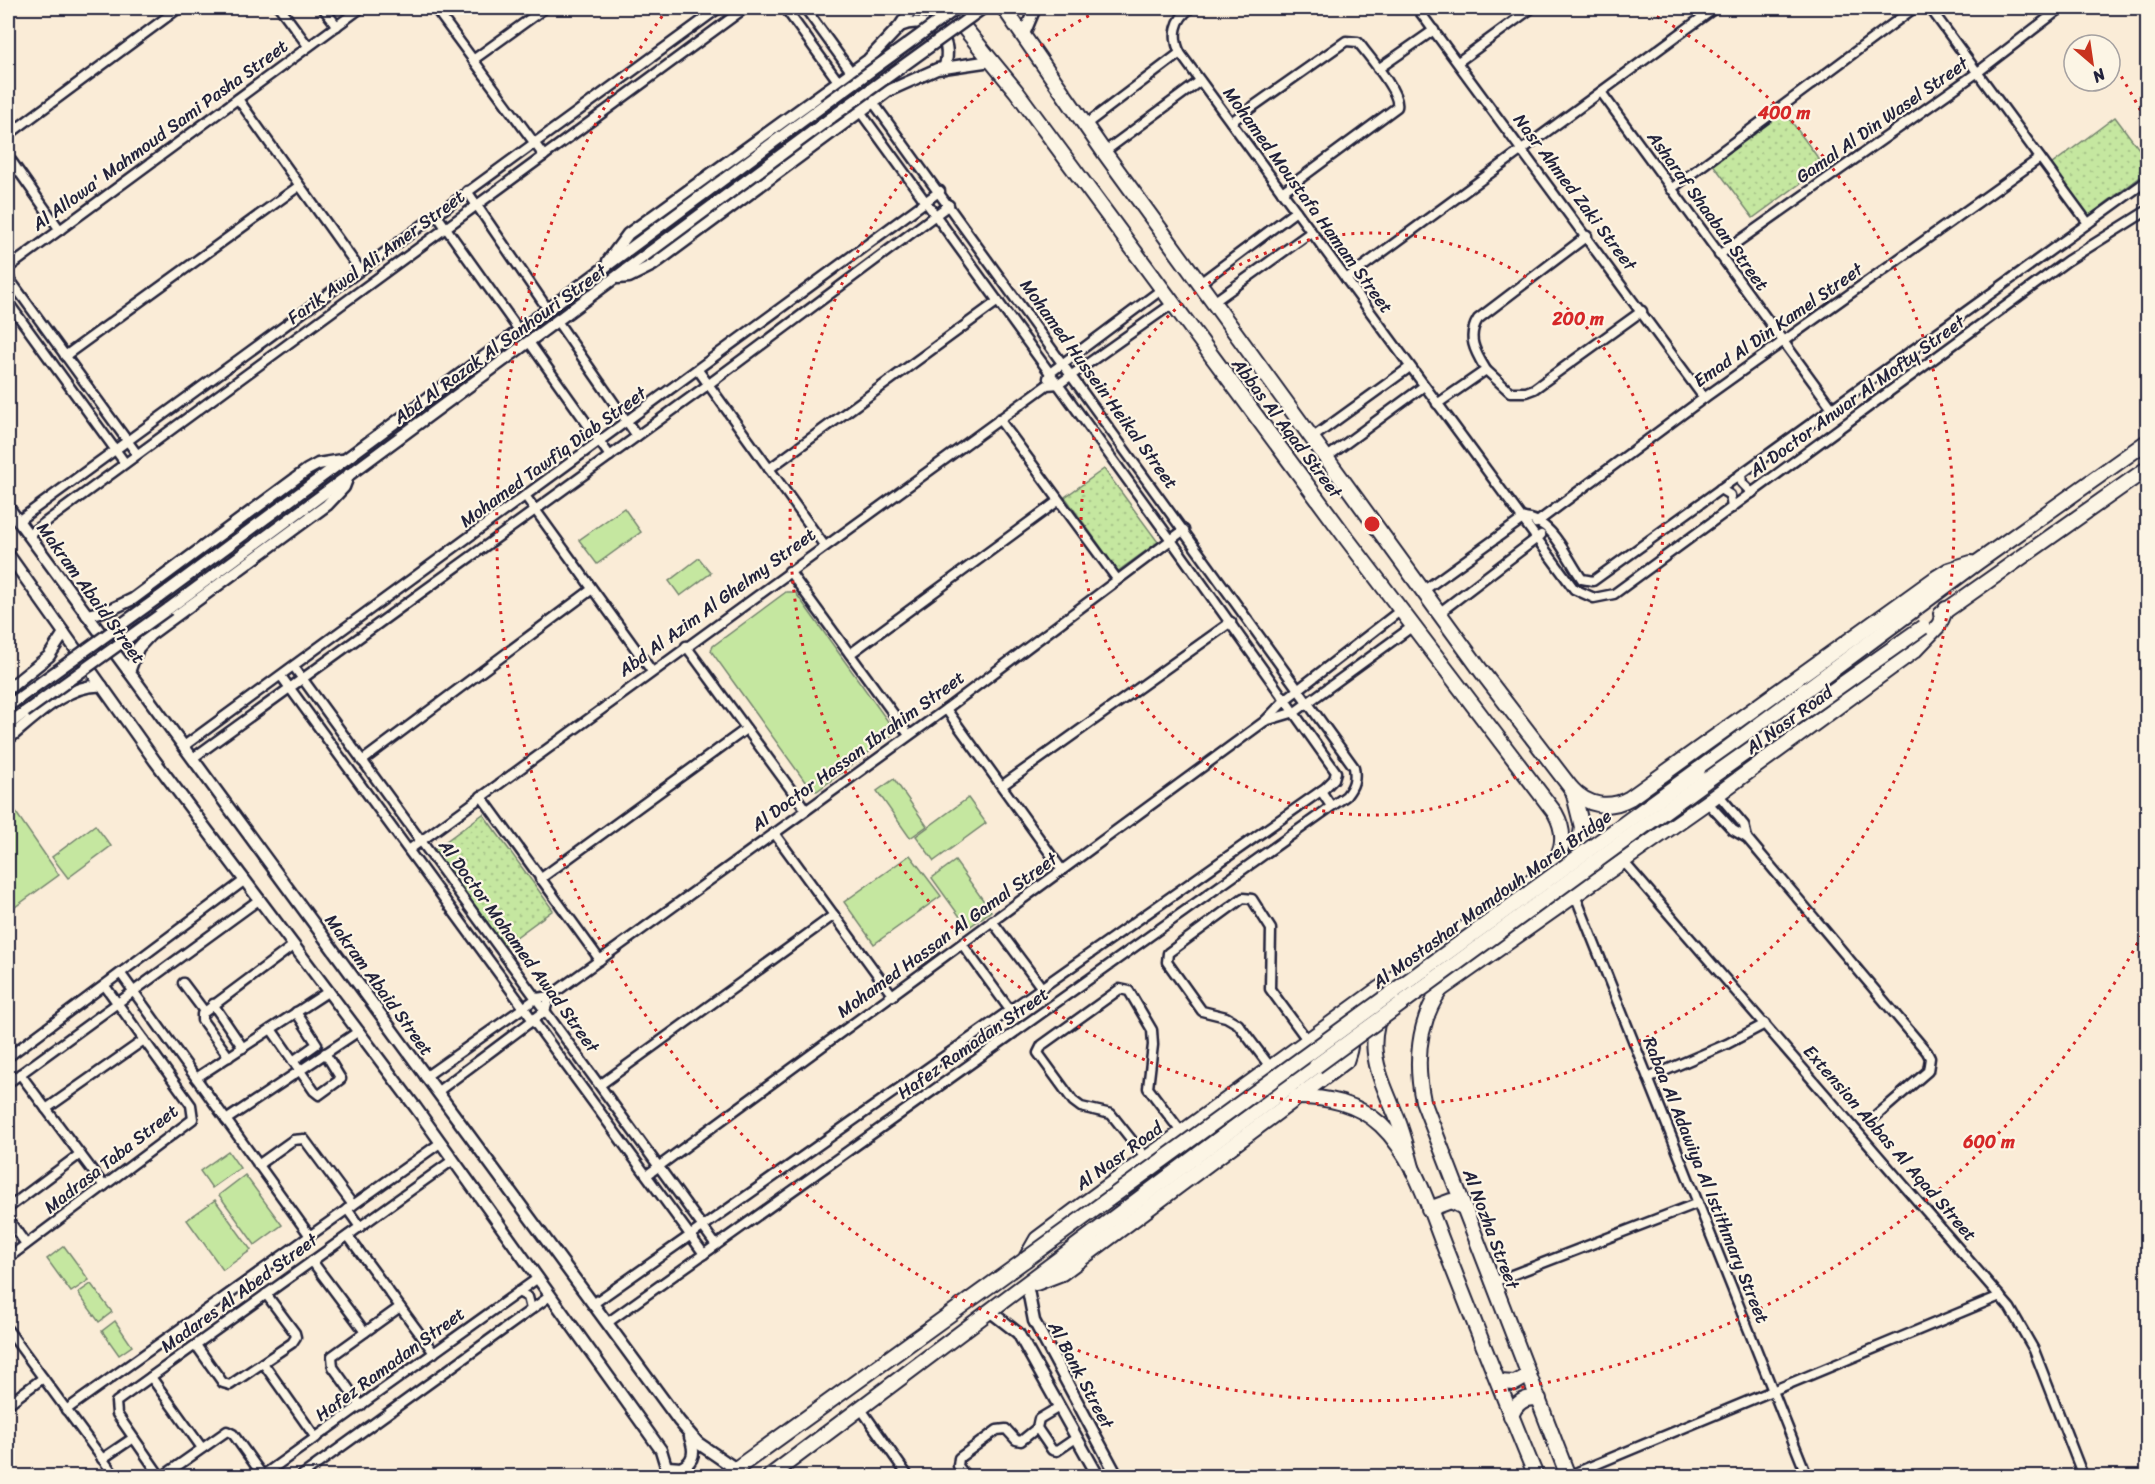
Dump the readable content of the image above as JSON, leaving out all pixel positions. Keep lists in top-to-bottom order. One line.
{"streets":{"main road":["Abbas Al Aqad Street","Al Nasr Road","Al Mostashar Mamdouh Marei Bridge","Al Nozha Street"],"street":["Gamal Al Din Wasel Street","Al Allowa' Mahmoud Sami Pasha Street","Nasr Ahmed Zaki Street","Mohamed Moustafa Hamam Street","Asharaf Shaaban Street","Farik Awal Ali Amer Street","Emad Al Din Kamel Street","Abd Al Razak Al Sanhouri Street","Mohamed Hussein Heikal Street","Al Doctor Anwar Al Mofty Street","Mohamed Tawfiq Diab Street","Makram Abaid Street","Abd Al Azim Al Ghelmy Street","Al Doctor Hassan Ibrahim Street","Mohamed Hassan Al Gamal Street","Al Doctor Mohamed Awad Street","Hafez Ramadan Street","Extension Abbas Al Aqad Street","Madrasa Taba Street","Rabaa Al Adawiya Al Istithmary Street","Madares Al Abed Street","Al Bank Street"]},"crossings":[["Gamal Al Din Wasel Street","Asharaf Shaaban Street"],["Nasr Ahmed Zaki Street","Emad Al Din Kamel Street"],["Asharaf Shaaban Street","Emad Al Din Kamel Street"],["Asharaf Shaaban Street","Al Doctor Anwar Al Mofty Street"],["Farik Awal Ali Amer Street","Makram Abaid Street"],["Emad Al Din Kamel Street","Al Doctor Anwar Al Mofty Street"],["Abd Al Razak Al Sanhouri Street","Mohamed Hussein Heikal Street"],["Abd Al Razak Al Sanhouri Street","Abbas Al Aqad Street"],["Abd Al Razak Al Sanhouri Street","Makram Abaid Street"],["Mohamed Hussein Heikal Street","Mohamed Tawfiq Diab Street"],["Mohamed Hussein Heikal Street","Al Doctor Hassan Ibrahim Street"],["Mohamed Hussein Heikal Street","Mohamed Hassan Al Gamal Street"],["Mohamed Hussein Heikal Street","Hafez Ramadan Street"],["Abbas Al Aqad Street","Al Nasr Road"],["Abbas Al Aqad Street","Mohamed Hassan Al Gamal Street"],["Mohamed Tawfiq Diab Street","Makram Abaid Street"],["Mohamed Tawfiq Diab Street","Al Doctor Mohamed Awad Street"],["Makram Abaid Street","Al Nasr Road"],["Makram Abaid Street","Al Doctor Hassan Ibrahim Street"],["Makram Abaid Street","Hafez Ramadan Street"],["Abd Al Azim Al Ghelmy Street","Al Doctor Mohamed Awad Street"],["Al Nasr Road","Al Mostashar Mamdouh Marei Bridge"],["Al Nasr Road","Extension Abbas Al Aqad Street"],["Al Nasr Road","Rabaa Al Adawiya Al Istithmary Street"],["Al Nasr Road","Al Nozha Street"],["Al Doctor Hassan Ibrahim Street","Al Doctor Mohamed Awad Street"],["Al Mostashar Mamdouh Marei Bridge","Al Bank Street"],["Mohamed Hassan Al Gamal Street","Al Doctor Mohamed Awad Street"],["Al Doctor Mohamed Awad Street","Hafez Ramadan Street"]],"north":"bottom right","rings":["400 m","200 m","600 m"]}
